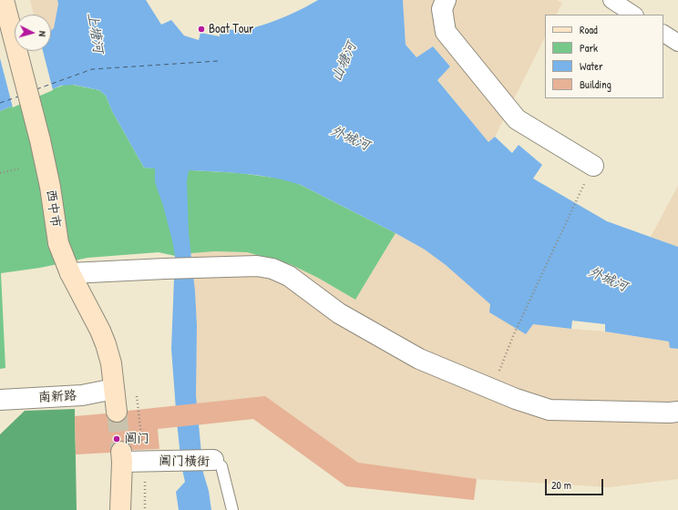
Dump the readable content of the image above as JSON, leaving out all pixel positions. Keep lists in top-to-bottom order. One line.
{"streets":{"main road":["西中市"],"street":["南新路","阊门横街"]},"crossings":[["西中市","南新路"]],"water":["上塘河","山塘河","外城河"],"places":["Boat Tour","阊门"],"legend":["Road","Park","Water","Building"],"scale_bar":"20 m","north":"right"}
